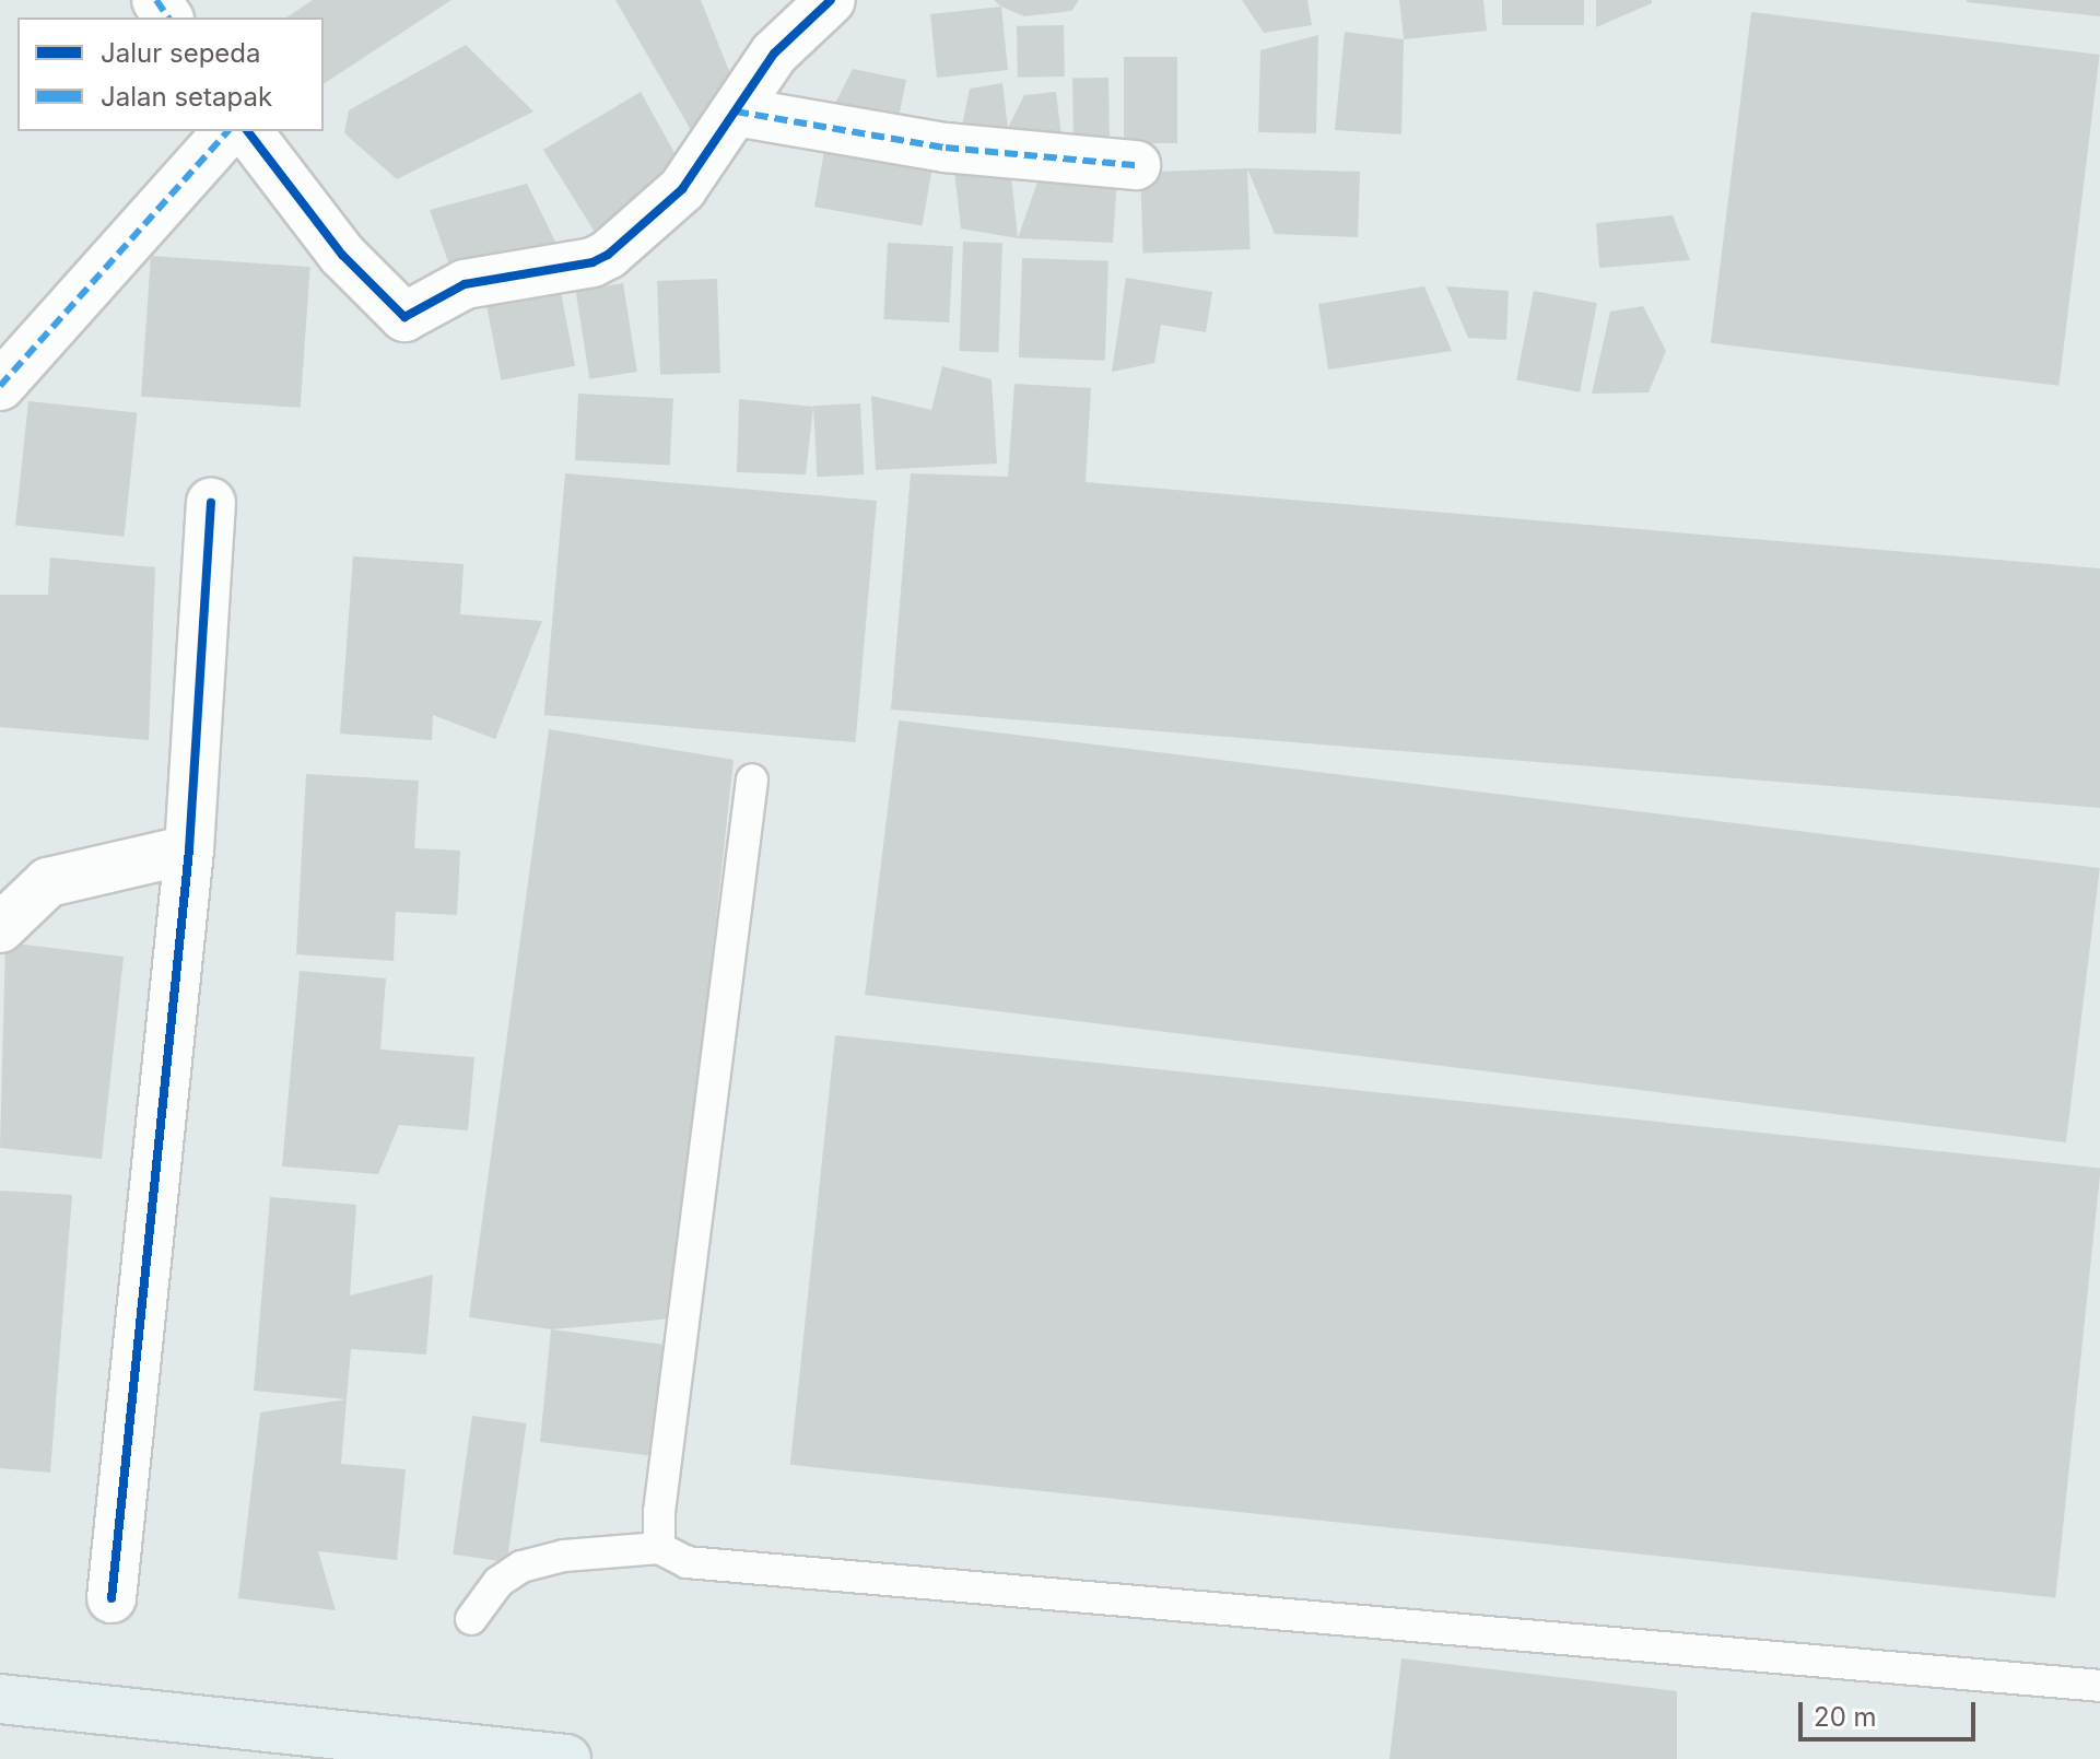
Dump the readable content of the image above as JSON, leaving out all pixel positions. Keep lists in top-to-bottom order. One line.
{"legend":["Jalur sepeda","Jalan setapak"],"scale_bar":"20 m"}
